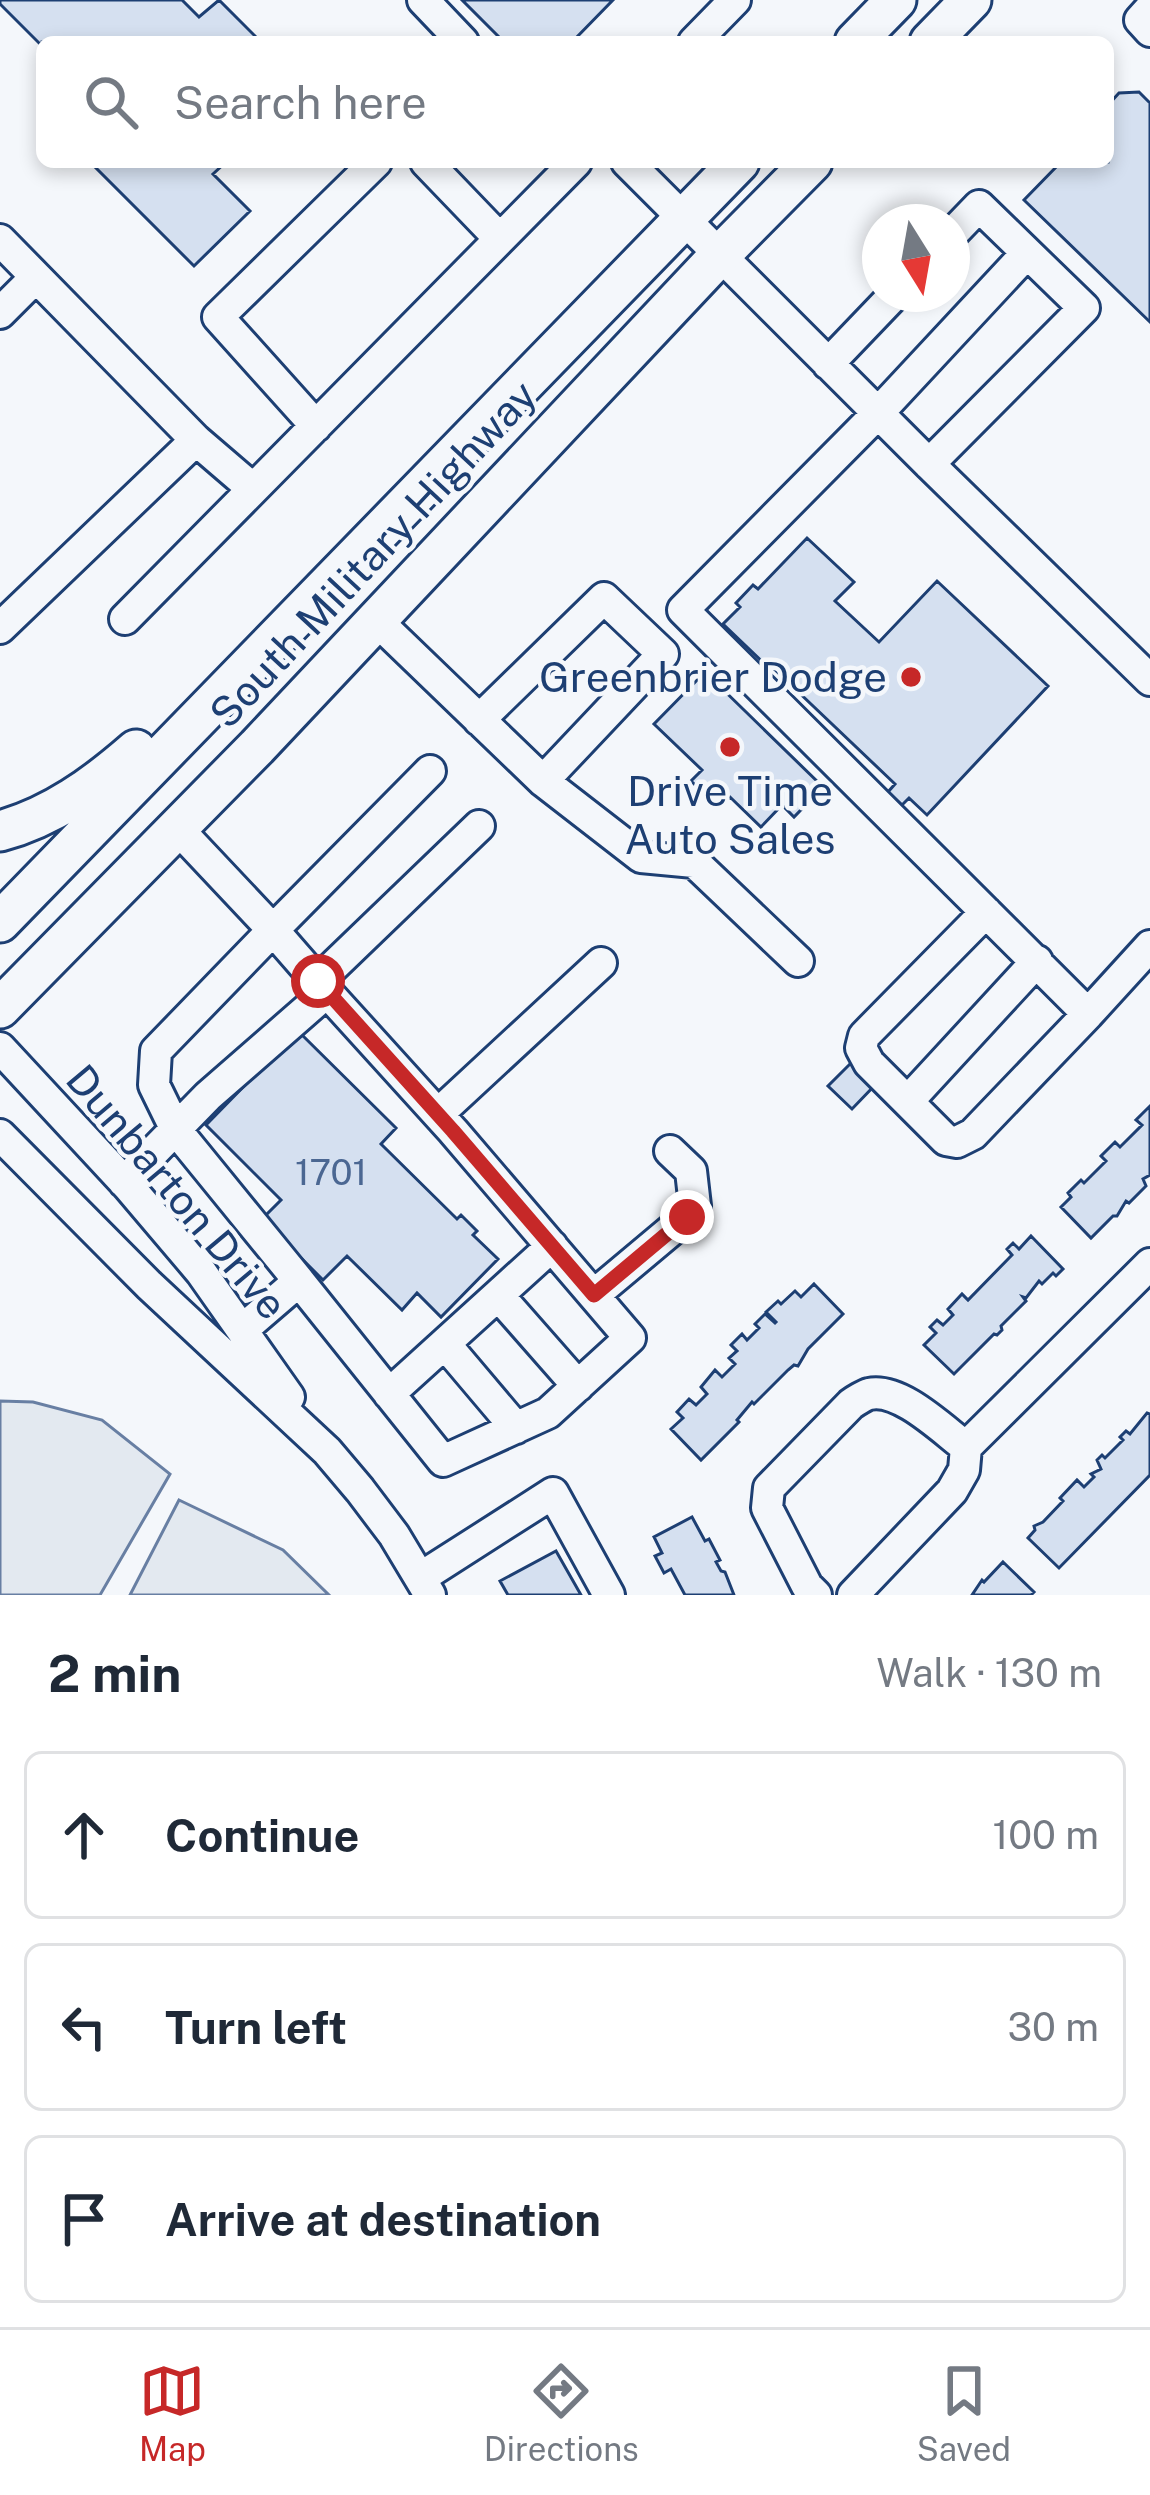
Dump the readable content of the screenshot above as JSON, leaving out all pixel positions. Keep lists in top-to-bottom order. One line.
{"streets":{"main road":["South Military Highway"],"street":["Dunbarton Drive"]},"places":["Greenbrier Dodge","Drive Time Auto Sales"],"house_numbers":["1701"],"north":"bottom","page":{"search":"Search here","heading":["2 min","Walk · 130 m"],"list":[["Continue","100 m"],["Turn left","30 m"],"Arrive at destination"],"nav":["Map","Directions","Saved"]}}
